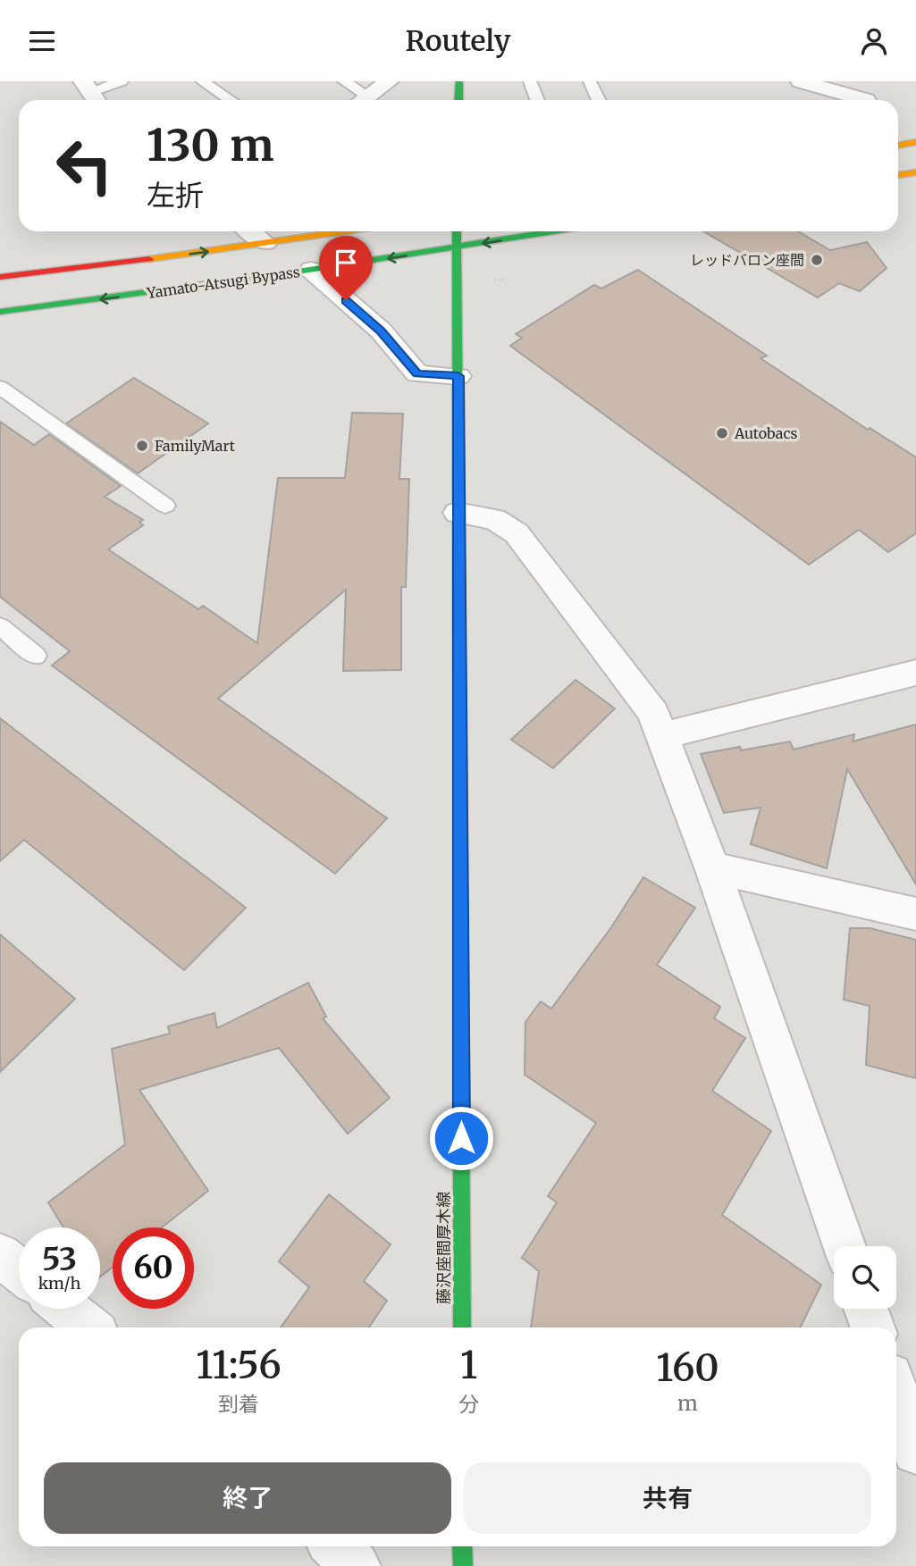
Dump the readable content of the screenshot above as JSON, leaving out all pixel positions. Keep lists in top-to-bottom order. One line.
{"streets":{"main road":["Yamato-Atsugi Bypass","藤沢座間厚木線"]},"crossings":[["Yamato-Atsugi Bypass","藤沢座間厚木線"]],"places":["レッドバロン座間","Autobacs","FamilyMart"],"page":{"header":"Routely","turn":["130 m","左折"],"speed":"53 km/h","limit":"60","eta":["11:56","到着","1","分","160","m"],"buttons":["終了","共有"]}}
